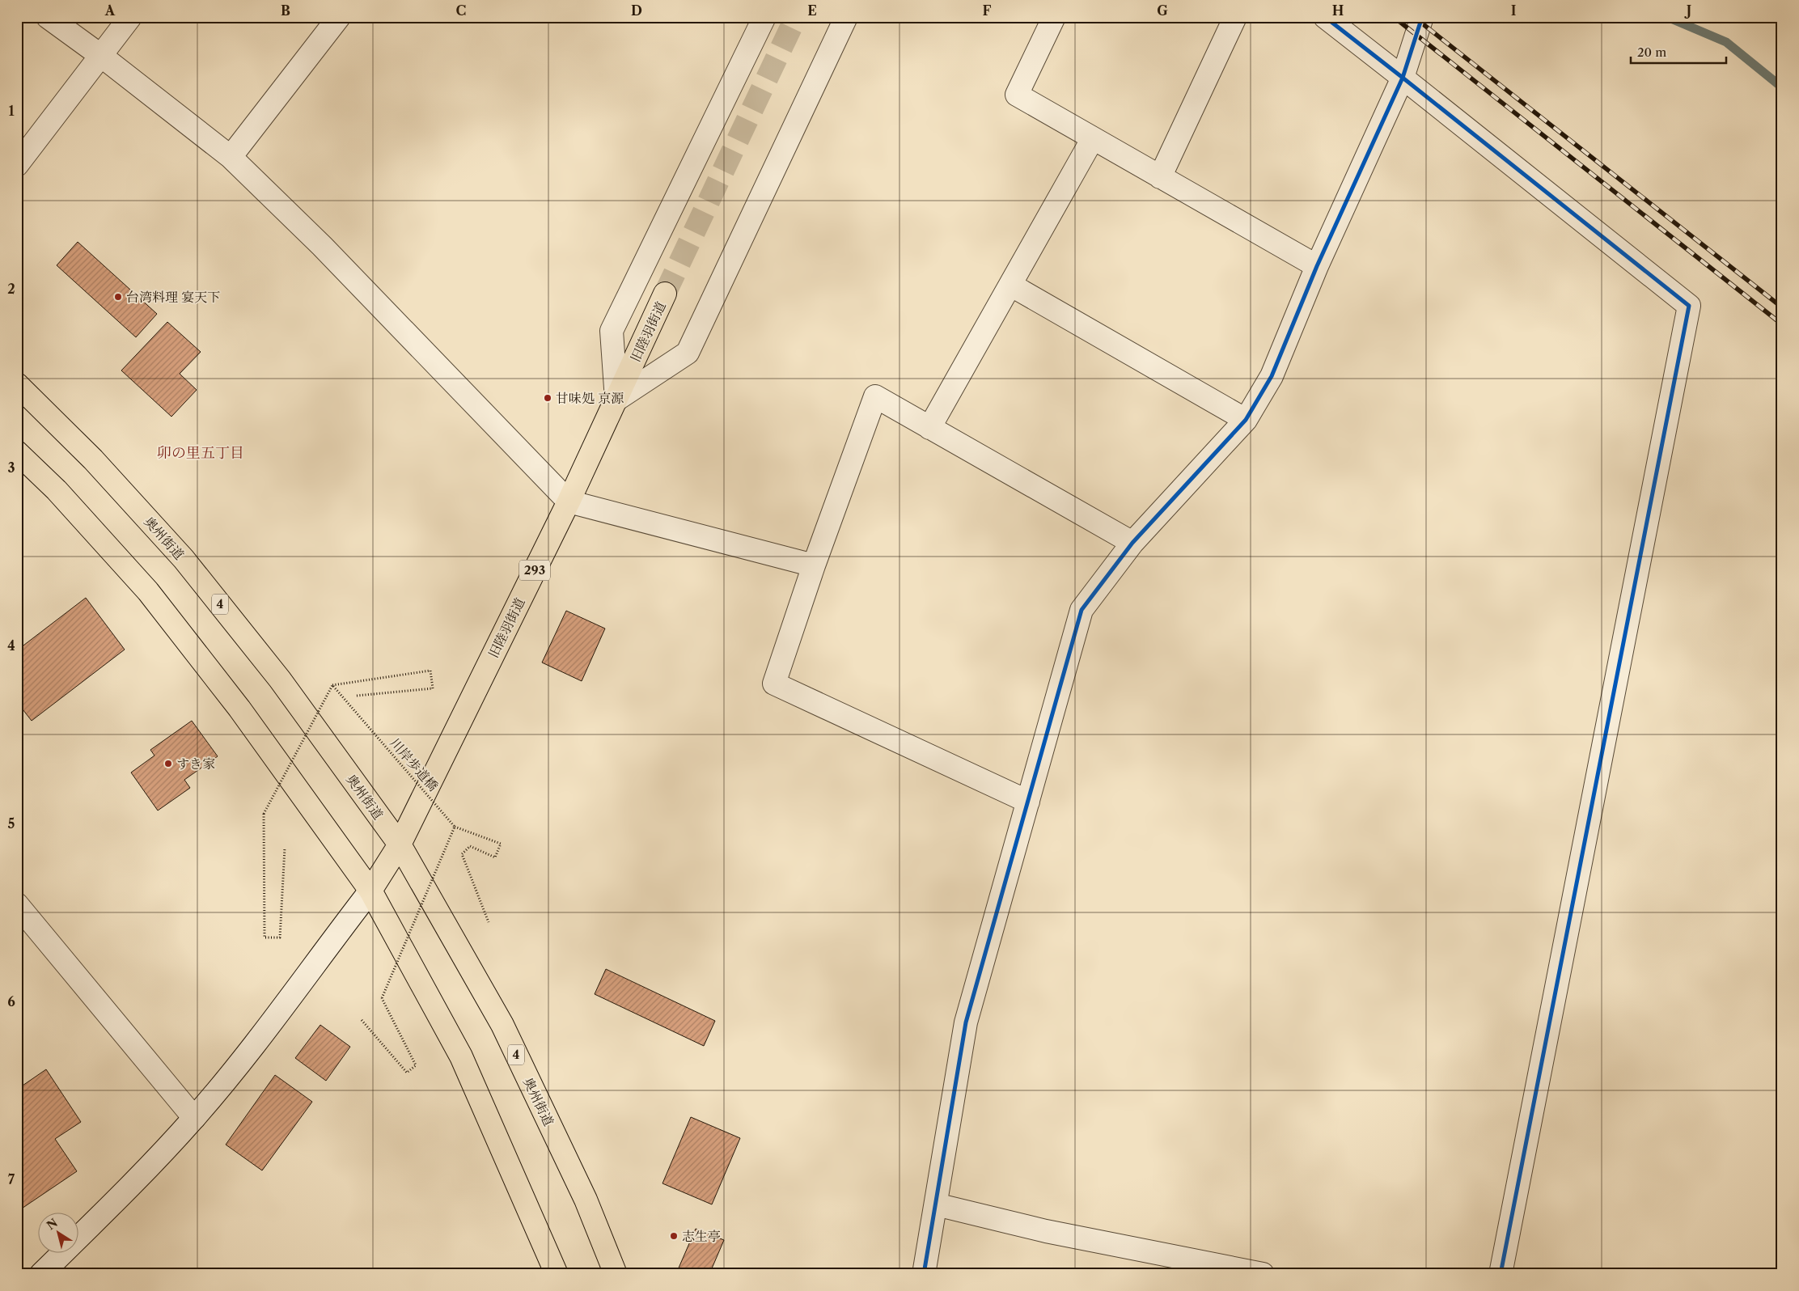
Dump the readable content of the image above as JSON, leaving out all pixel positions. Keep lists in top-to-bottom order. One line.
{"streets":{"highway":["旧陸羽街道","奥州街道","293","4"],"path":["川岸歩道橋"]},"crossings":[["旧陸羽街道","奥州街道"]],"districts":["卯の里五丁目"],"places":["台湾料理 宴天下","甘味処 京源","すき家","志生亭"],"scale_bar":"20 m","north":"top left","grid":{"columns":["A","B","C","D","E","F","G","H","I","J"],"rows":["1","2","3","4","5","6","7"]}}
